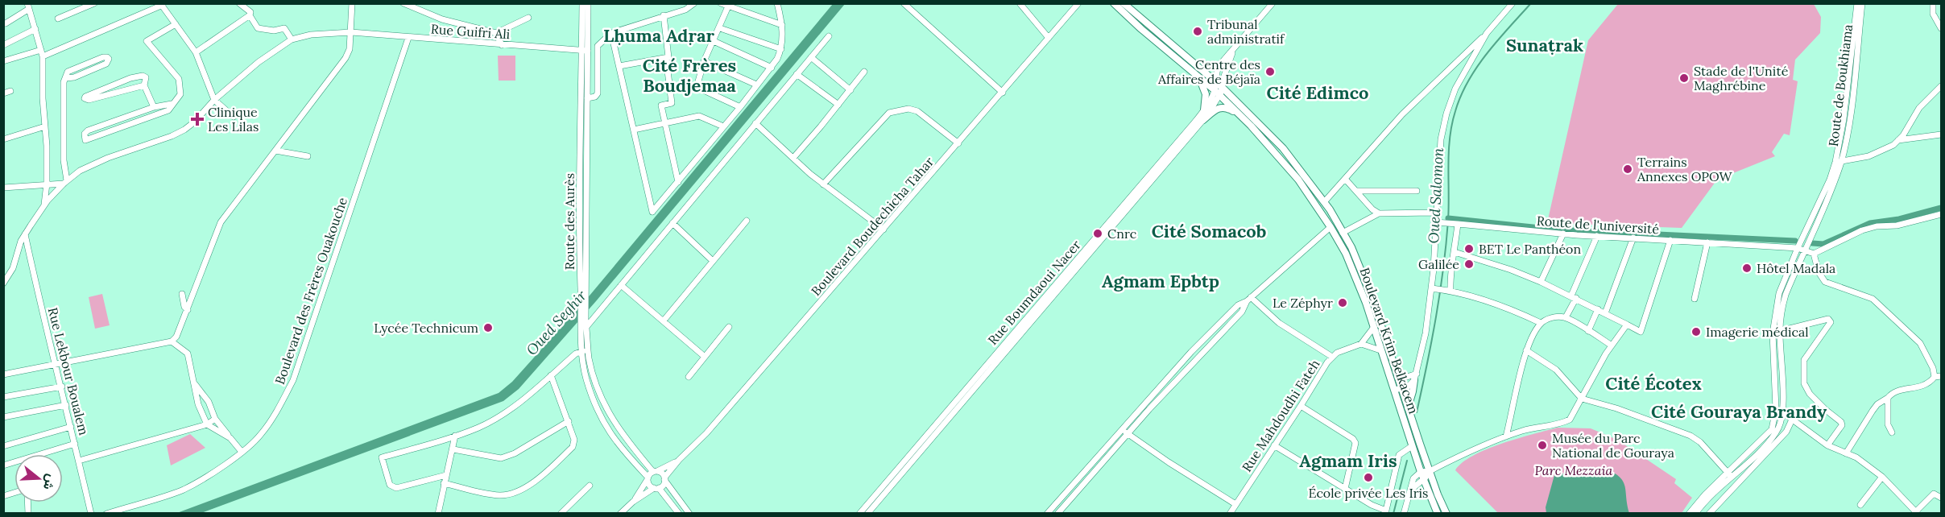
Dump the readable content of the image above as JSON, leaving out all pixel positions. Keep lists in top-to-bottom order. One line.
{"streets":{"main road":["Boulevard Krim Belkacem"],"street":["Rue Guifri Ali","Route de Boukhiama","Route des Aurès","Route de l'université","Boulevard Boudechicha Tahar","Boulevard des Frères Ouakouche","Rue Boumdaoui Nacer","Rue Lekbour Boualem","Rue Mahdoudhi Fateh"]},"crossings":[["Rue Guifri Ali","Route des Aurès"],["Rue Guifri Ali","Boulevard des Frères Ouakouche"],["Route de Boukhiama","Route de l'université"],["Route des Aurès","Boulevard Boudechicha Tahar"],["Rue Boumdaoui Nacer","Boulevard Krim Belkacem"]],"districts":["Lḥuma Aḍrar","Sunaṭrak","Cité Frères Boudjemaa","Cité Edimco","Cité Somacob","Agmam Epbtp","Cité Écotex","Cité Gouraya Brandy","Agmam Iris"],"water":["Oued Salomon","Oued Seghir"],"parks":["Parc Mezzaia"],"places":{"other":["Tribunal administratif","Centre des Affaires de Béjaïa","Stade de l'Unité Maghrébine","Terrains Annexes OPOW","Cnrc","BET Le Panthéon","Galilée","Hôtel Madala","Le Zéphyr","Lycée Technicum","Imagerie médical","Musée du Parc National de Gouraya","École privée Les Iris"],"health":["Clinique Les Lilas"]},"north":"right"}
